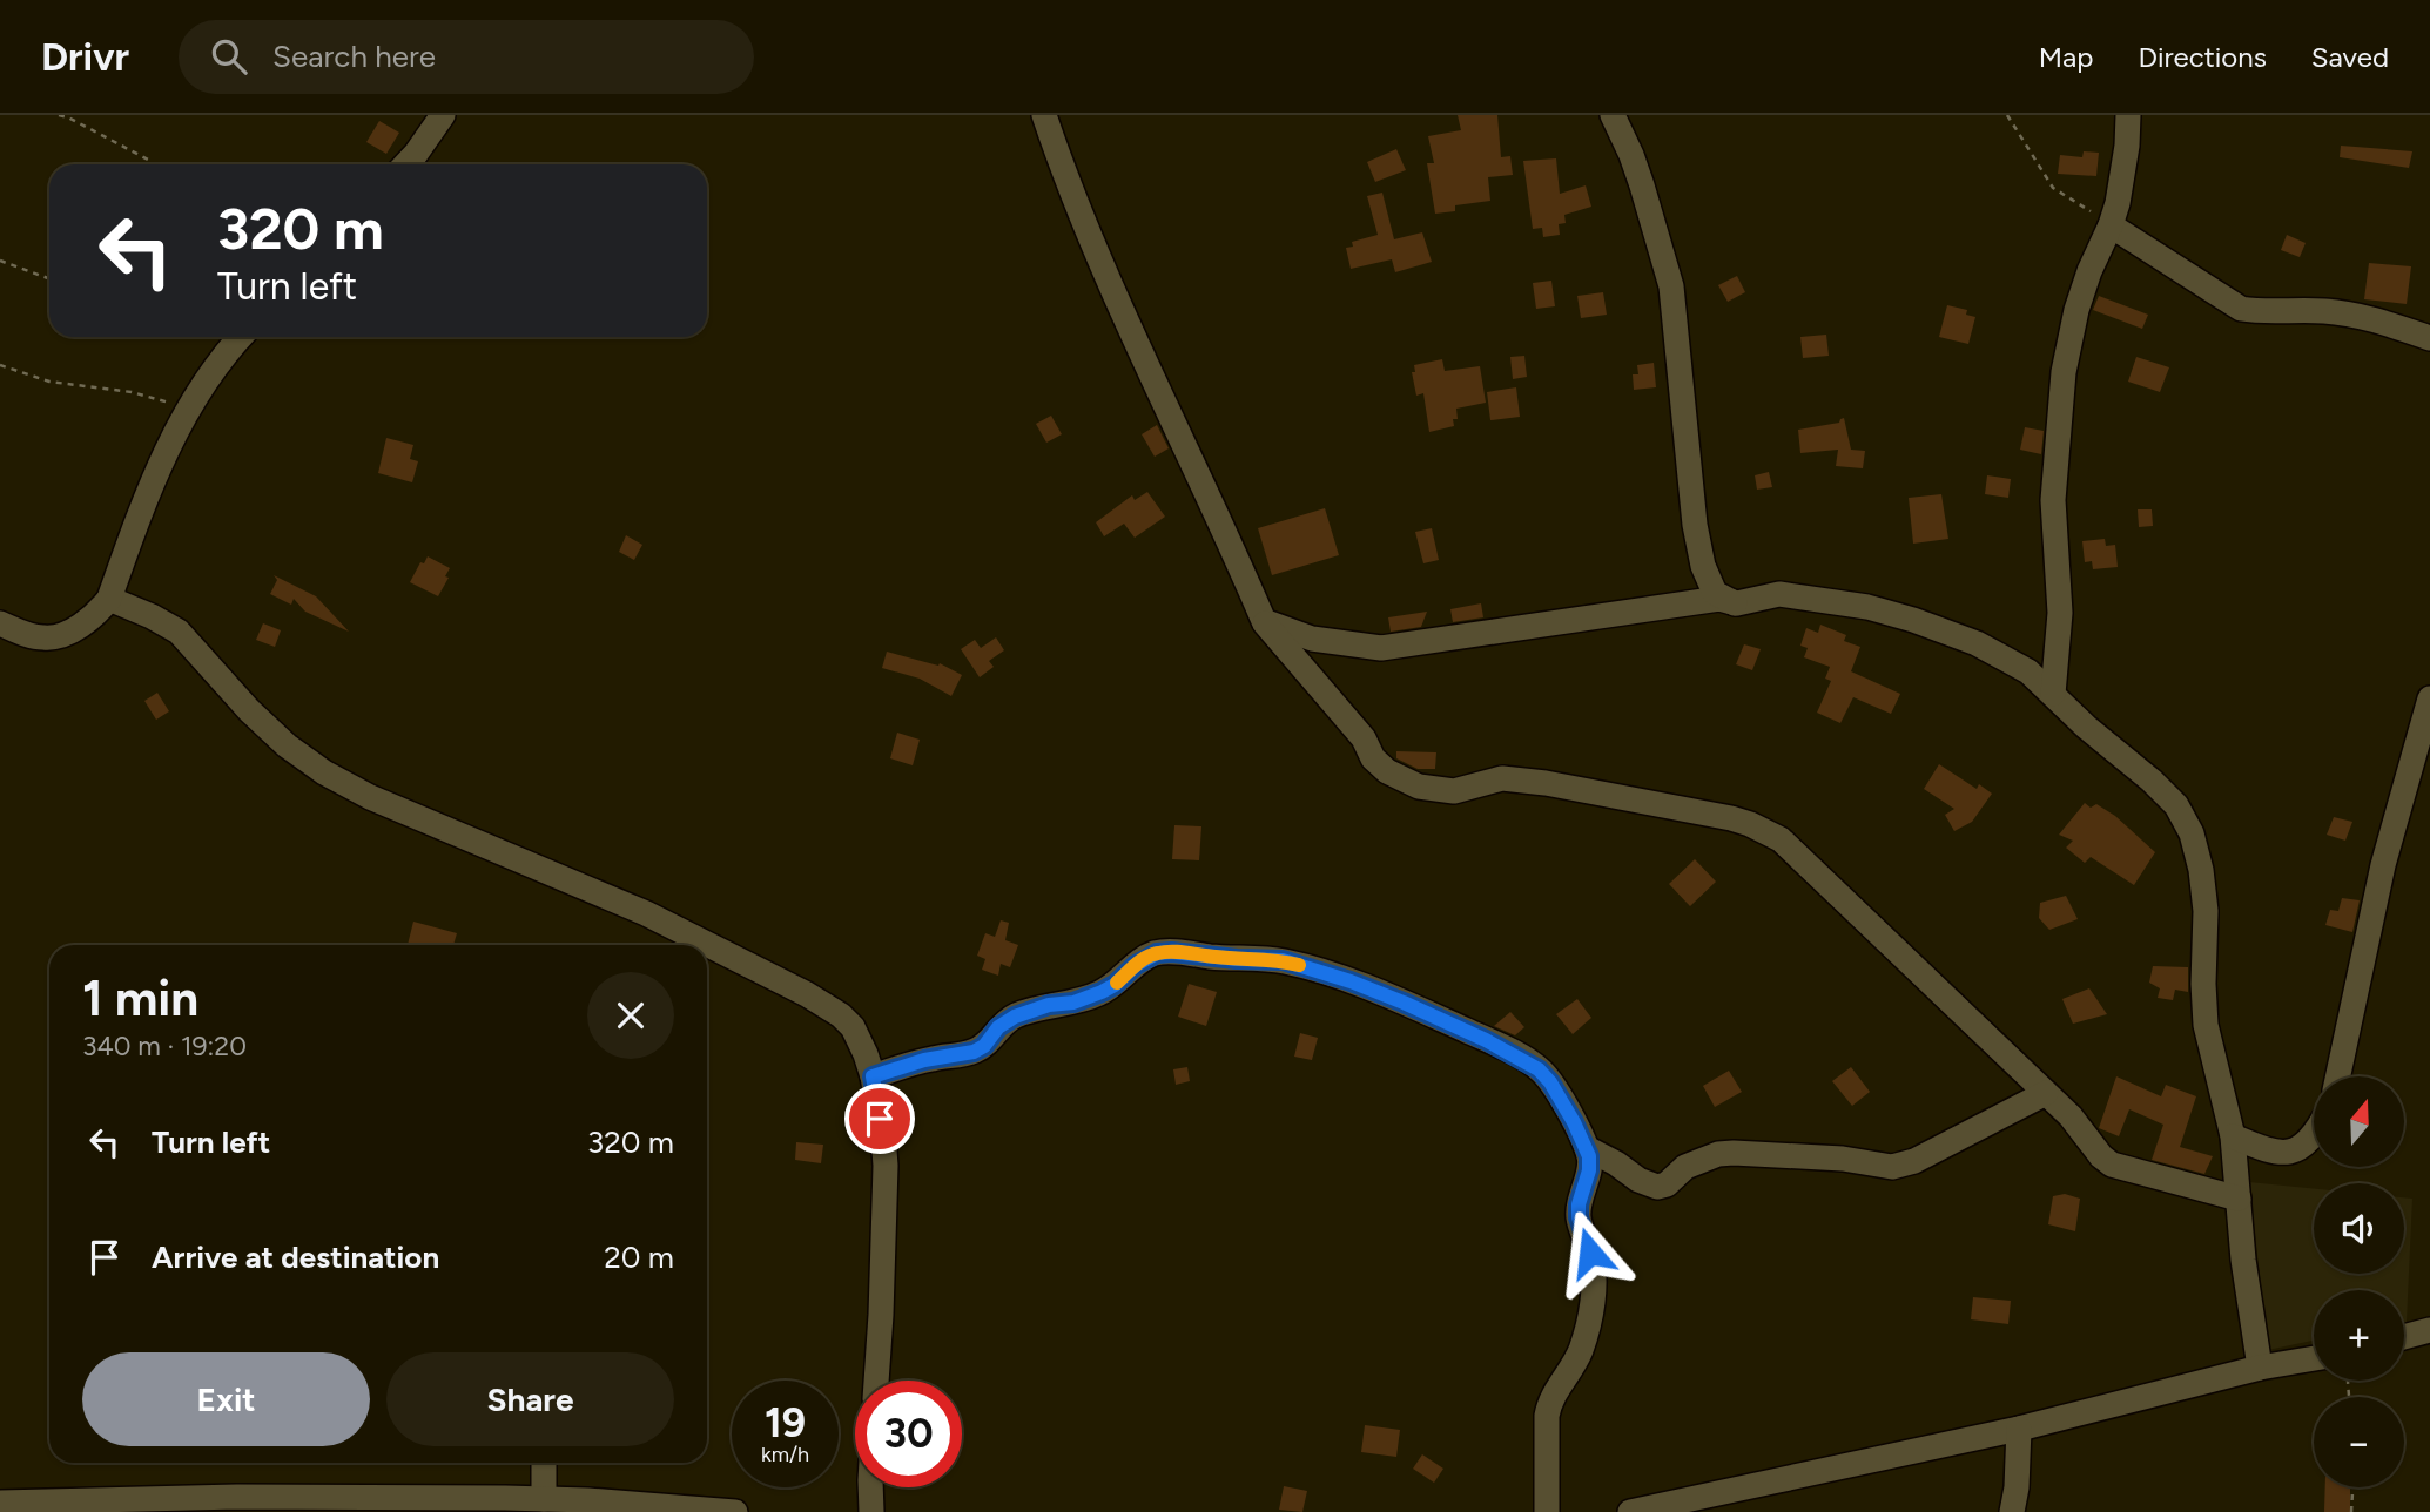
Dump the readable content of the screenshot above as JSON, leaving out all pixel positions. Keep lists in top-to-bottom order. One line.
{"north":"top","page":{"header":"Drivr","search":"Search here","nav":["Map","Directions","Saved"],"turn":["320 m","Turn left"],"heading":["1 min","340 m · 19:20"],"map_buttons":["+","−"],"list":[{"name":"Turn left","value":"320 m"},{"name":"Arrive at destination","value":"20 m"}],"buttons":["Exit","Share"],"speed":"19 km/h","limit":"30"}}
